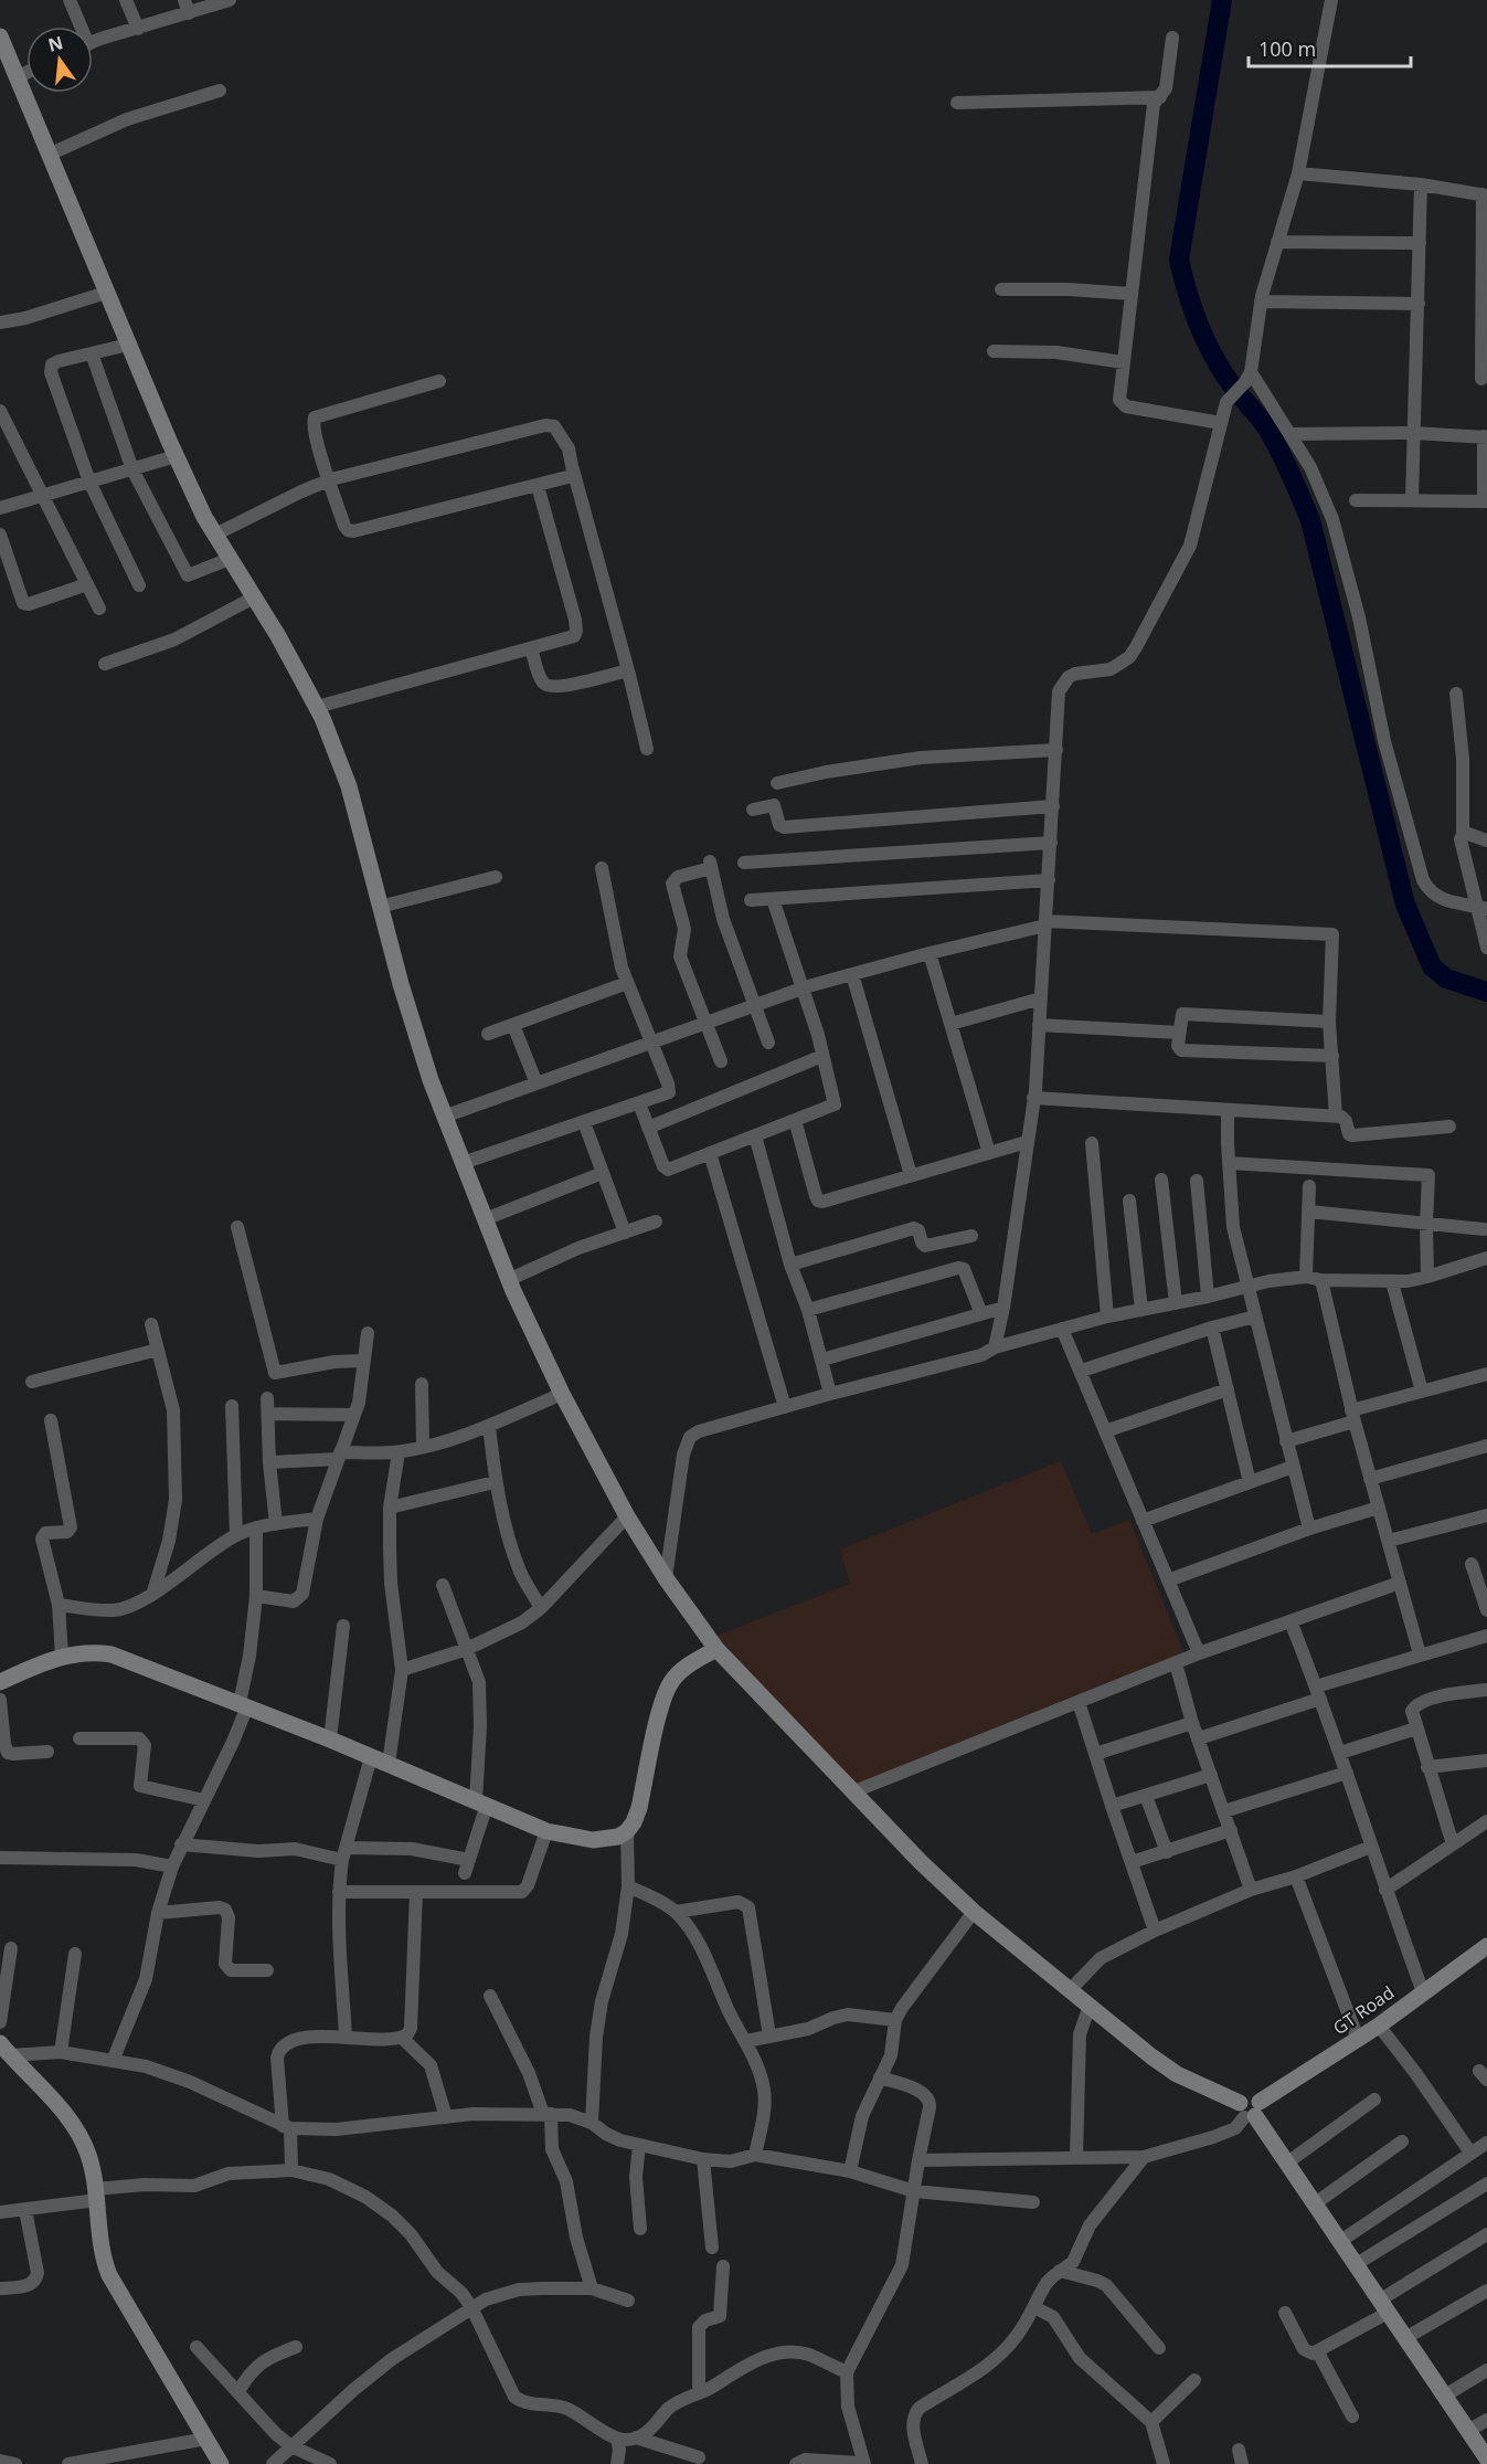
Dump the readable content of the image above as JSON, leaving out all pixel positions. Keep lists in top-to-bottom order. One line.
{"streets":{"street":["GT Road"]},"scale_bar":"100 m","north":"top"}
